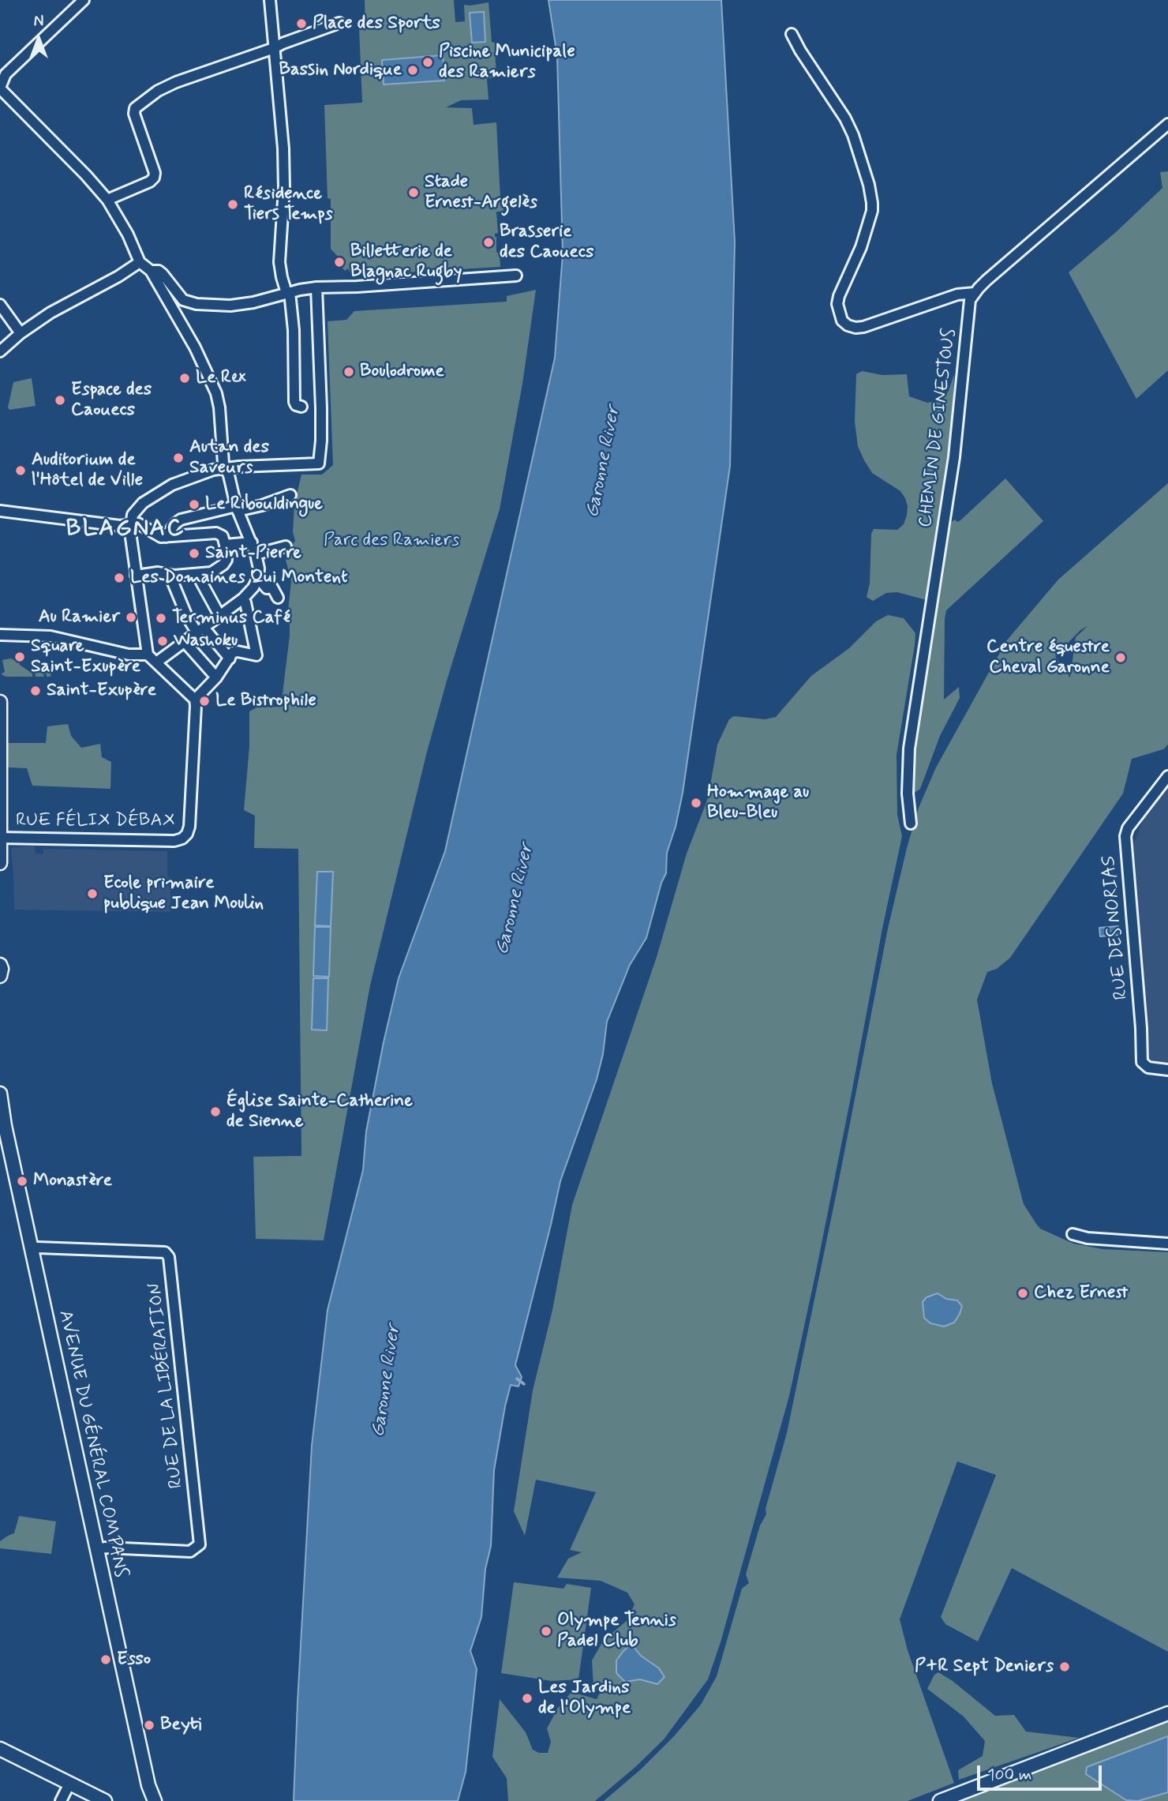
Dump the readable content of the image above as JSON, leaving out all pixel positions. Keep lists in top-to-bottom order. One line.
{"streets":{"main road":["AVENUE DU GÉNÉRAL COMPANS"],"street":["CHEMIN DE GINESTOUS","RUE FÉLIX DÉBAX","RUE DES NORIAS","RUE DE LA LIBÉRATION"]},"crossings":[["RUE DE LA LIBÉRATION","AVENUE DU GÉNÉRAL COMPANS"]],"districts":["BLAGNAC"],"water":["Garonne River"],"parks":["Parc des Ramiers"],"places":["Place des Sports","Piscine Municipale des Ramiers","Bassin Nordique","Stade Ernest-Argelès","Résidence Tiers Temps","Brasserie des Caouecs","Billetterie de Blagnac Rugby","Boulodrome","Le Rex","Espace des Caouecs","Autan des Saveurs","Auditorium de l'Hôtel de Ville","Le Ribouldingue","Saint-Pierre","Les Domaines Qui Montent","Au Ramier","Terminus Café","Washoku","Square Saint-Exupère","Centre équestre Cheval Garonne","Saint-Exupère","Le Bistrophile","Hommage au Bleu-Bleu","Ecole primaire publique Jean Moulin","Église Sainte-Catherine de Sienne","Monastère","Chez Ernest","Olympe Tennis Padel Club","Esso","P+R Sept Deniers","Les Jardins de l'Olympe","Beyti"],"scale_bar":"100 m","north":"top"}
